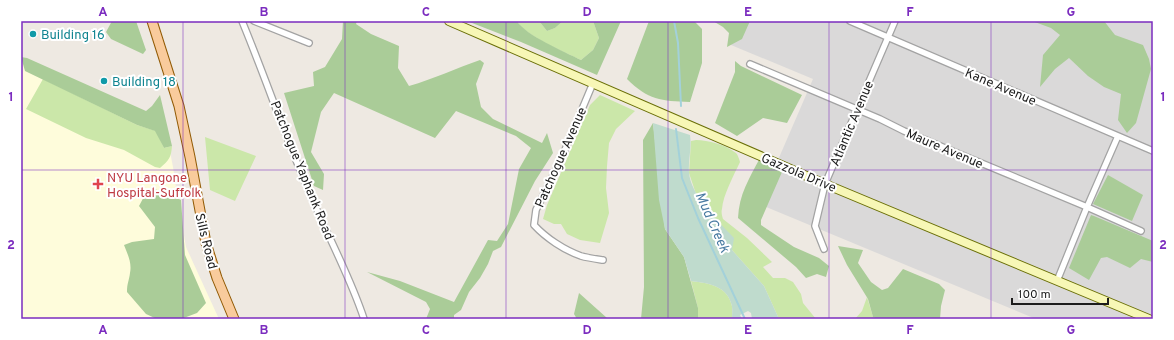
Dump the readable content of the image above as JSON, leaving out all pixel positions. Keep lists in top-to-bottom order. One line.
{"streets":{"main road":["Sills Road"],"street":["Kane Avenue","Atlantic Avenue","Maure Avenue","Patchogue Avenue","Patchogue Yaphank Road","Gazzola Drive"]},"crossings":[["Kane Avenue","Atlantic Avenue"],["Atlantic Avenue","Maure Avenue"],["Atlantic Avenue","Gazzola Drive"],["Patchogue Avenue","Gazzola Drive"]],"water":["Mud Creek"],"places":{"other":["Building 16","Building 18"],"health":["NYU Langone Hospital-Suffolk"]},"scale_bar":"100 m","grid":{"columns":["A","B","C","D","E","F","G"],"rows":["1","2"]}}
